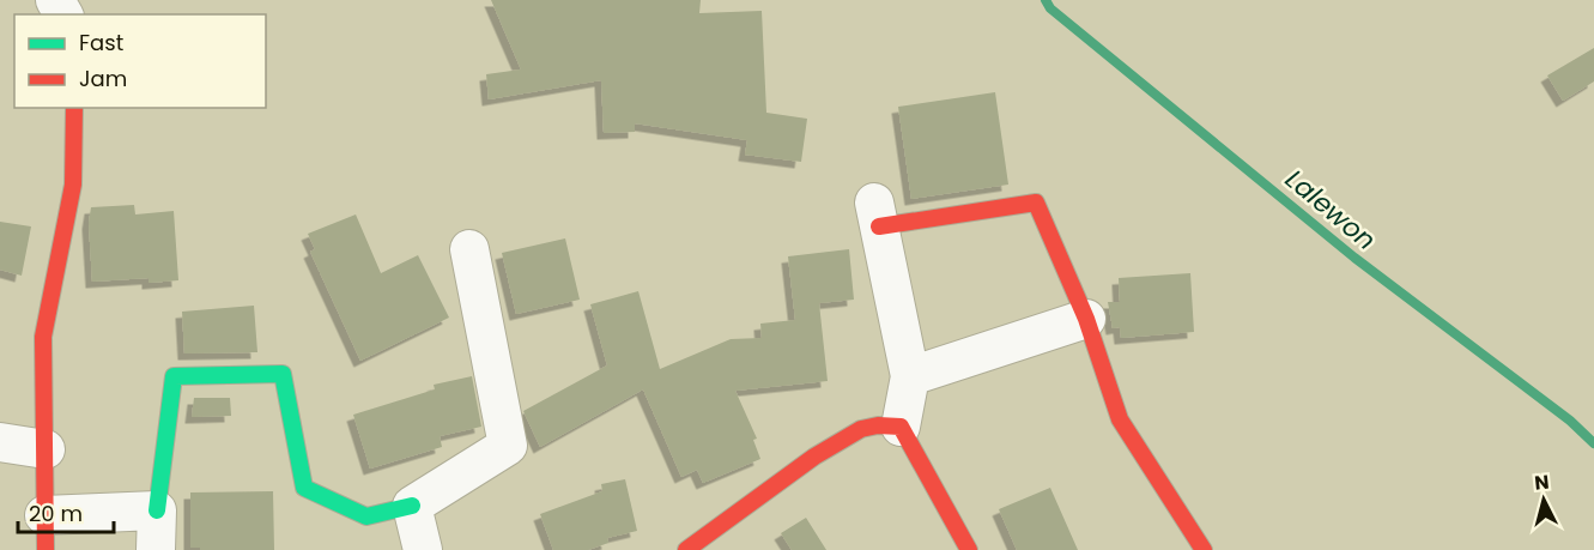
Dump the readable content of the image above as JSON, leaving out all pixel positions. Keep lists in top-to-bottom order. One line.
{"water":["Lalewon"],"legend":["Fast","Jam"],"scale_bar":"20 m","north":"top"}
